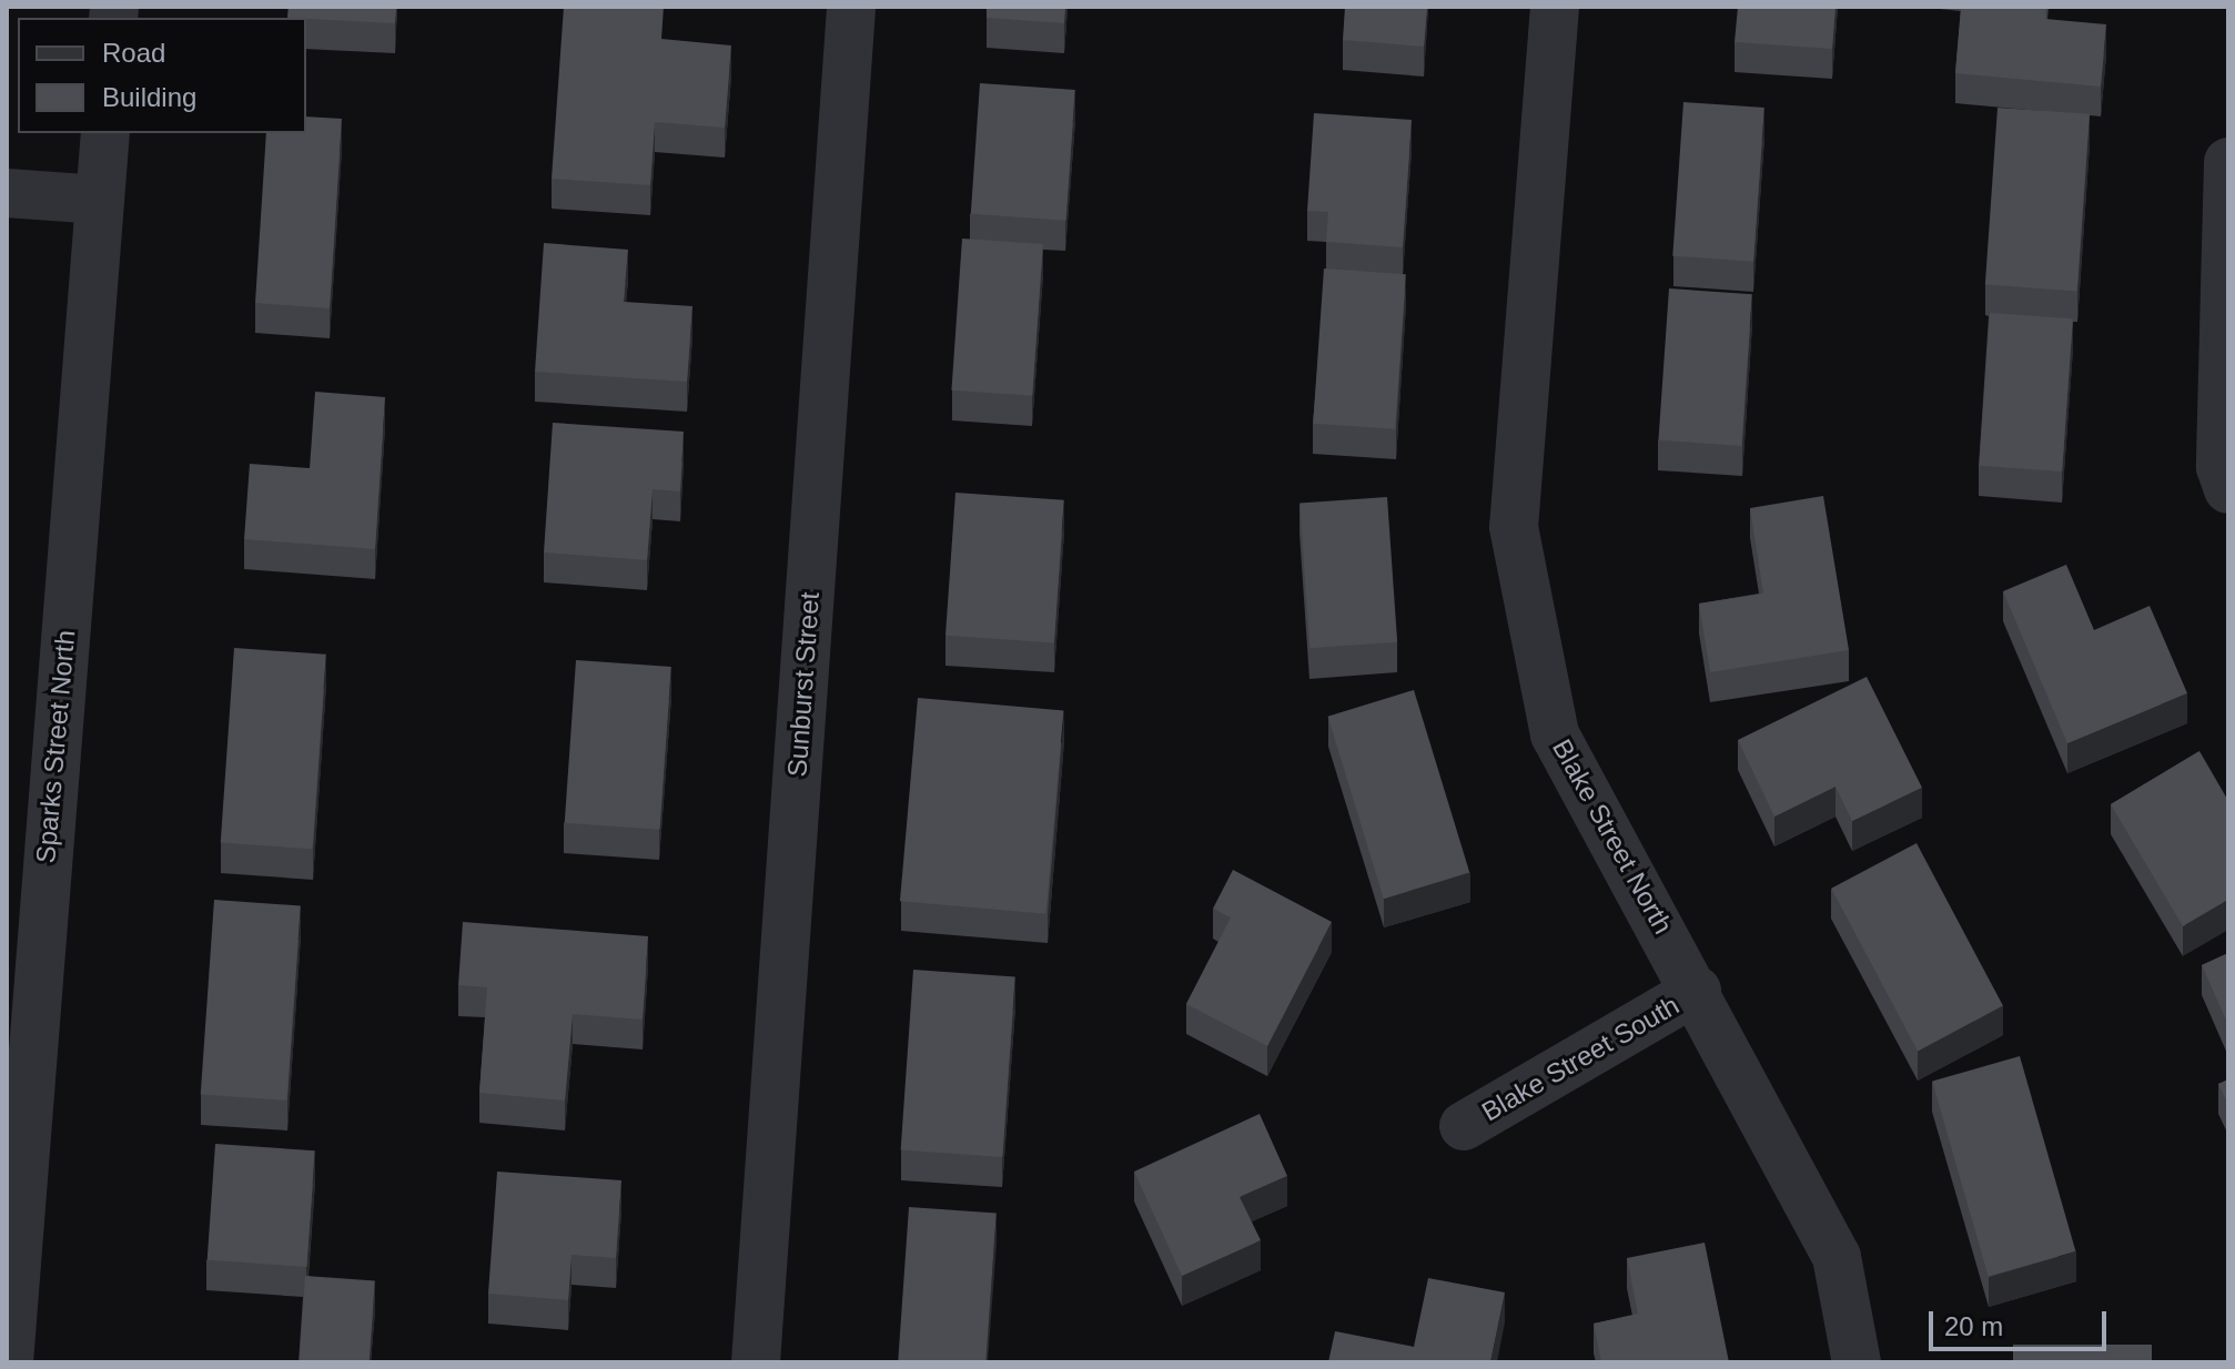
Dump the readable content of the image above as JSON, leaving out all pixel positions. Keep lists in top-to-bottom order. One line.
{"streets":{"street":["Sunburst Street","Sparks Street North","Blake Street North","Blake Street South"]},"crossings":[["Blake Street North","Blake Street South"]],"legend":["Road","Building"],"scale_bar":"20 m"}
